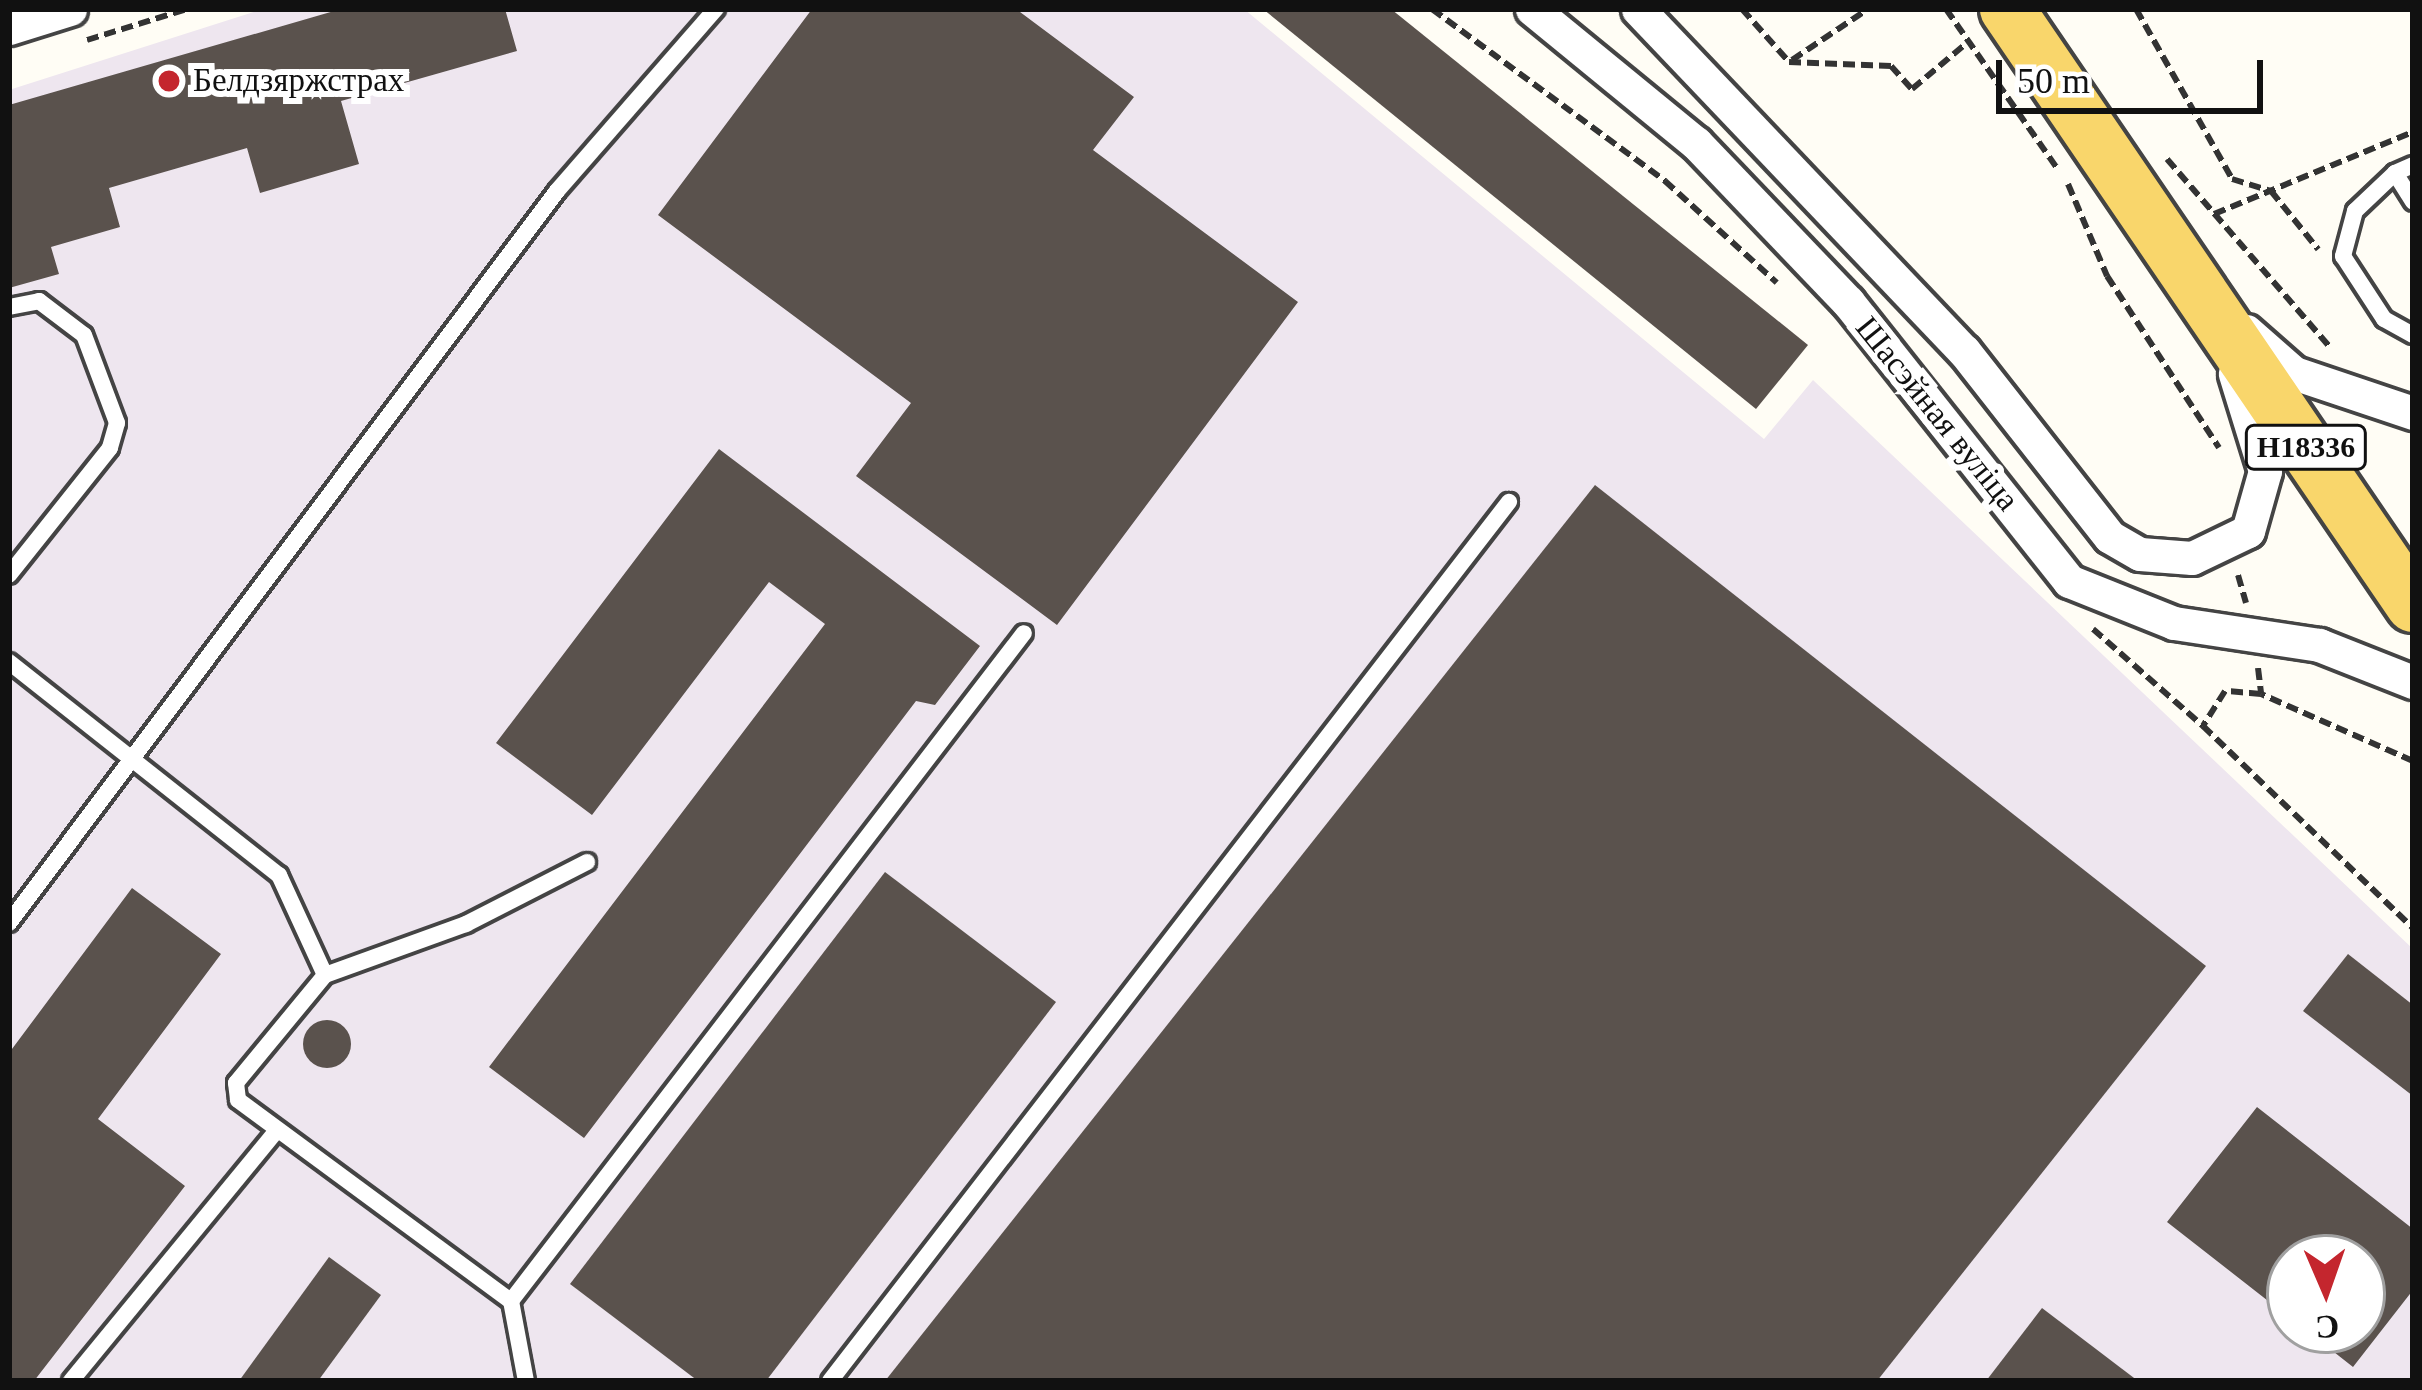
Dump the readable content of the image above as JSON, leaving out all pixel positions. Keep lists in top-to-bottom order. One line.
{"streets":{"main road":["Н18336"],"street":["Шасэйная вуліца"]},"crossings":[["Шасэйная вуліца","Н18336"]],"places":["Белдзяржстрах"],"scale_bar":"50 m","north":"bottom"}
